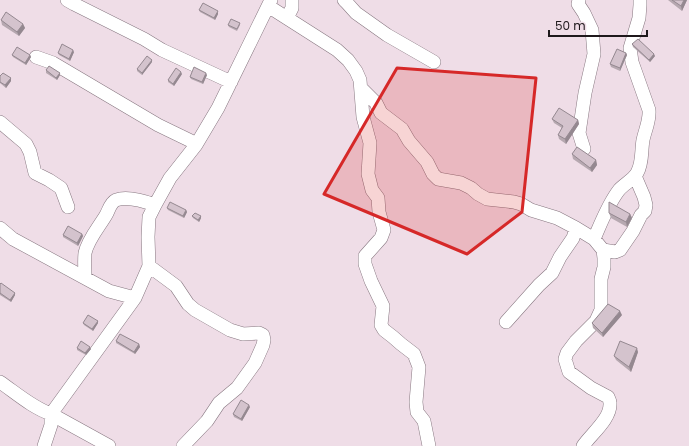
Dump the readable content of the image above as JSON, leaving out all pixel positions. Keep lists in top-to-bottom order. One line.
{"scale_bar":"50 m"}
